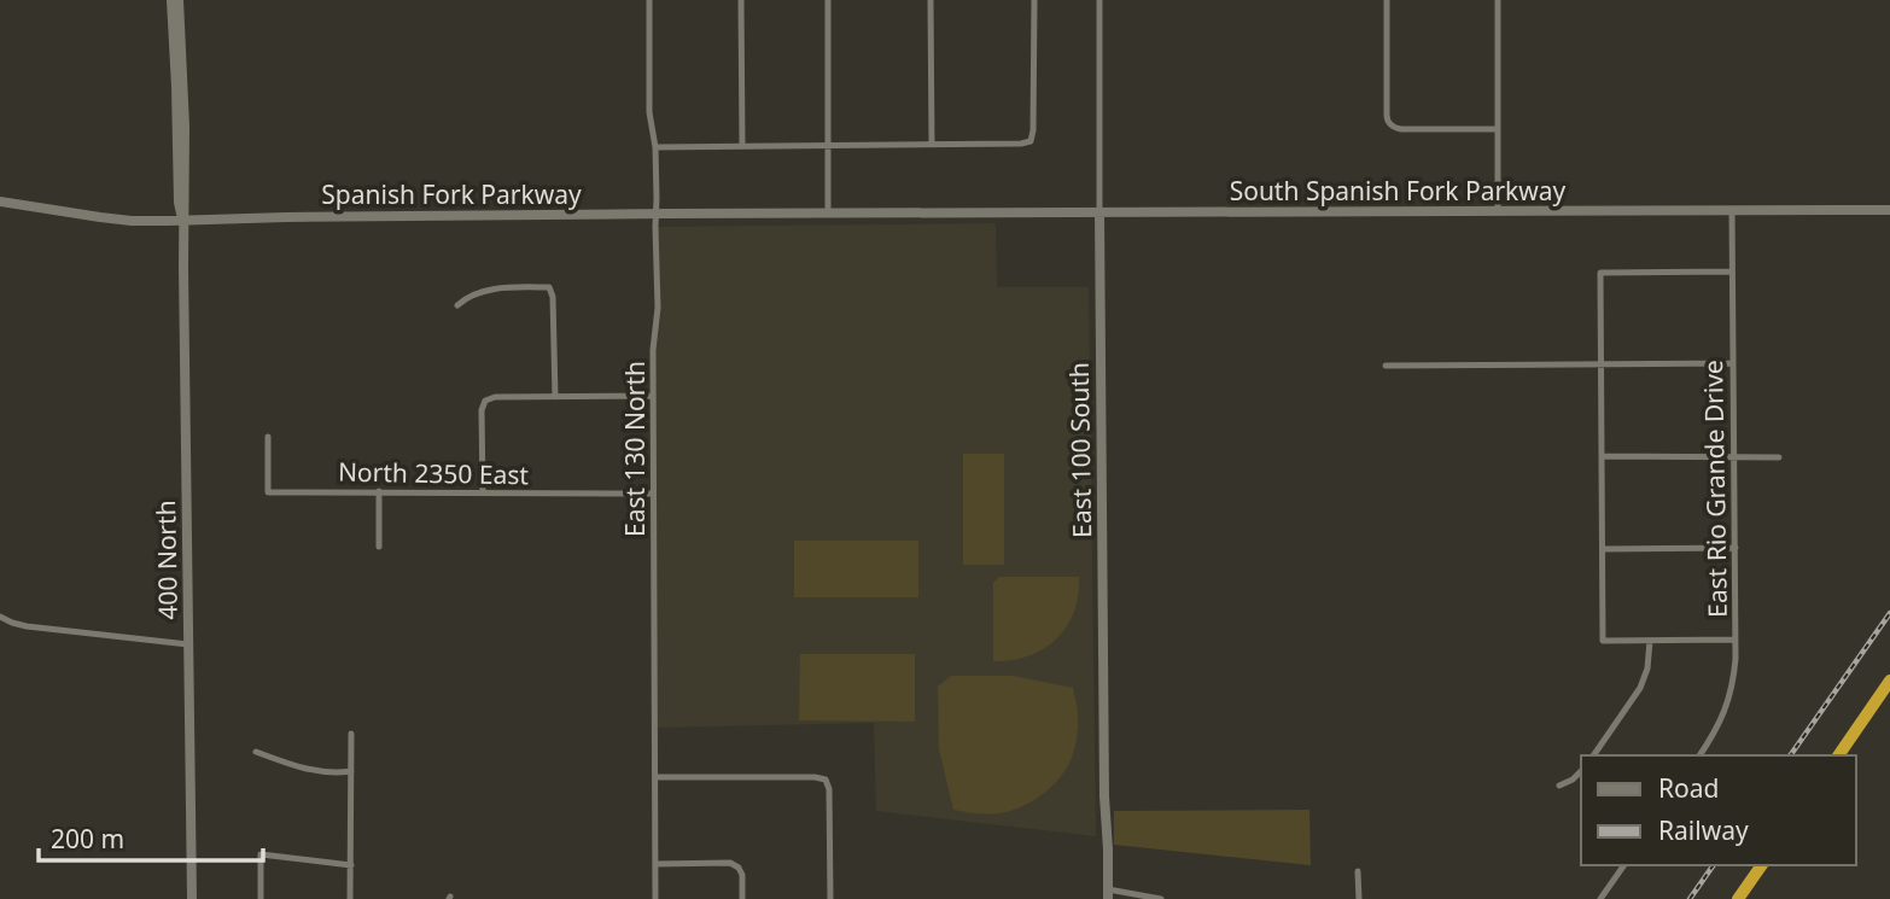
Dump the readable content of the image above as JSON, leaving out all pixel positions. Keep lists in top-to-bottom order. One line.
{"streets":{"street":["South Spanish Fork Parkway","Spanish Fork Parkway","East 130 North","East 100 South","North 2350 East","East Rio Grande Drive","400 North"]},"crossings":[["South Spanish Fork Parkway","Spanish Fork Parkway"],["South Spanish Fork Parkway","East 100 South"],["South Spanish Fork Parkway","East Rio Grande Drive"],["Spanish Fork Parkway","East 130 North"],["Spanish Fork Parkway","400 North"],["East 130 North","North 2350 East"]],"legend":["Road","Railway"],"scale_bar":"200 m"}
